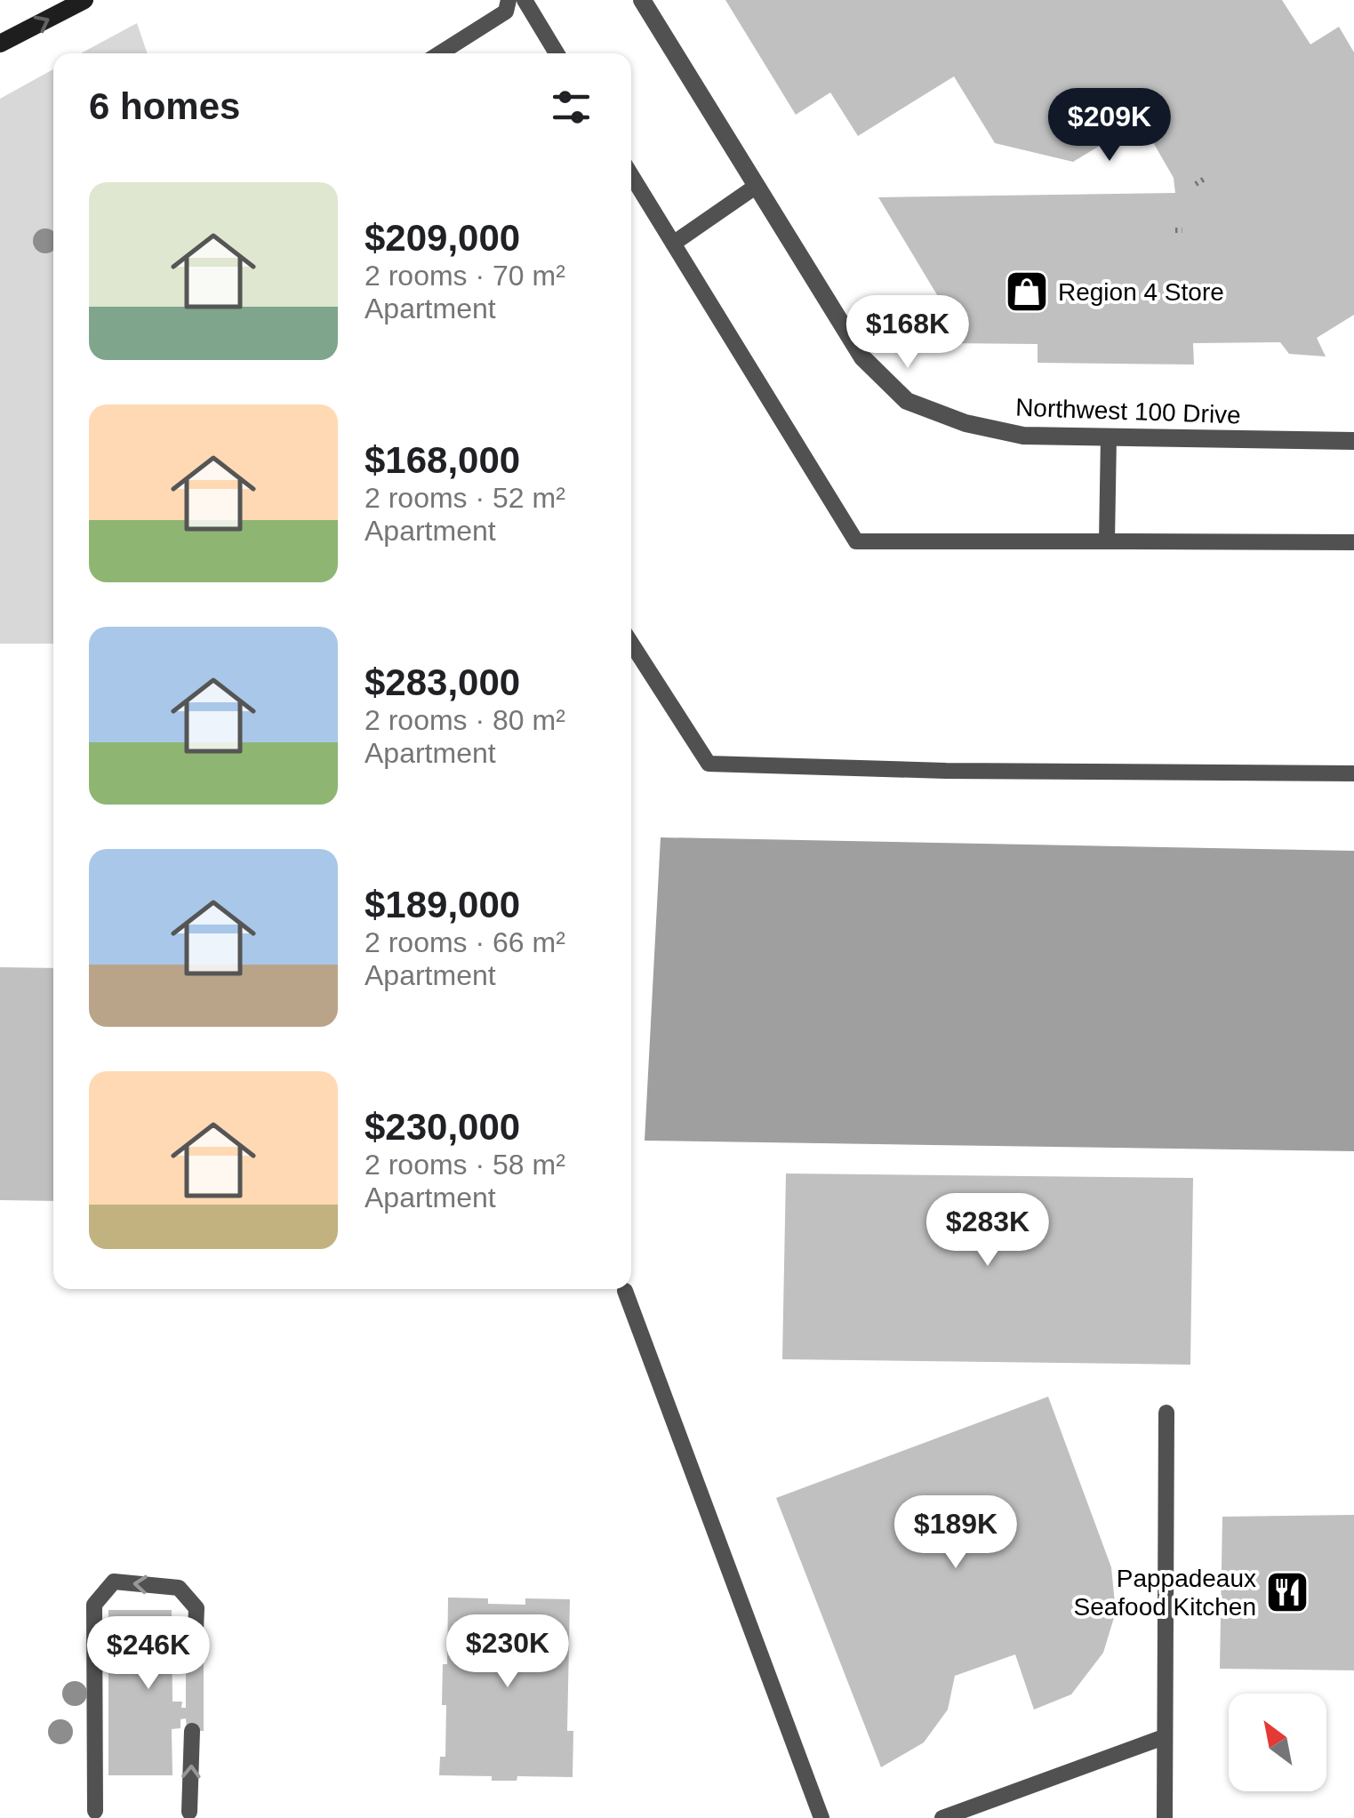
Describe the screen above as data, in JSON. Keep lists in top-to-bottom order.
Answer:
{
  "streets": {
    "street": ["Northwest 100 Drive"]
  },
  "places": {
    "shop": ["Region 4 Store"],
    "restaurant": ["Pappadeaux Seafood Kitchen"]
  },
  "north": "top left",
  "page": {
    "heading": "6 homes",
    "price": [
      "$209K",
      "$168K",
      "$283K",
      "$189K",
      "$230K",
      "$246K"
    ],
    "list": [
      {
        "name": "$209,000",
        "note": "2 rooms · 70 m² · Apartment"
      },
      {
        "name": "$168,000",
        "note": "2 rooms · 52 m² · Apartment"
      },
      {
        "name": "$283,000",
        "note": "2 rooms · 80 m² · Apartment"
      },
      {
        "name": "$189,000",
        "note": "2 rooms · 66 m² · Apartment"
      },
      {
        "name": "$230,000",
        "note": "2 rooms · 58 m² · Apartment"
      }
    ]
  }
}
